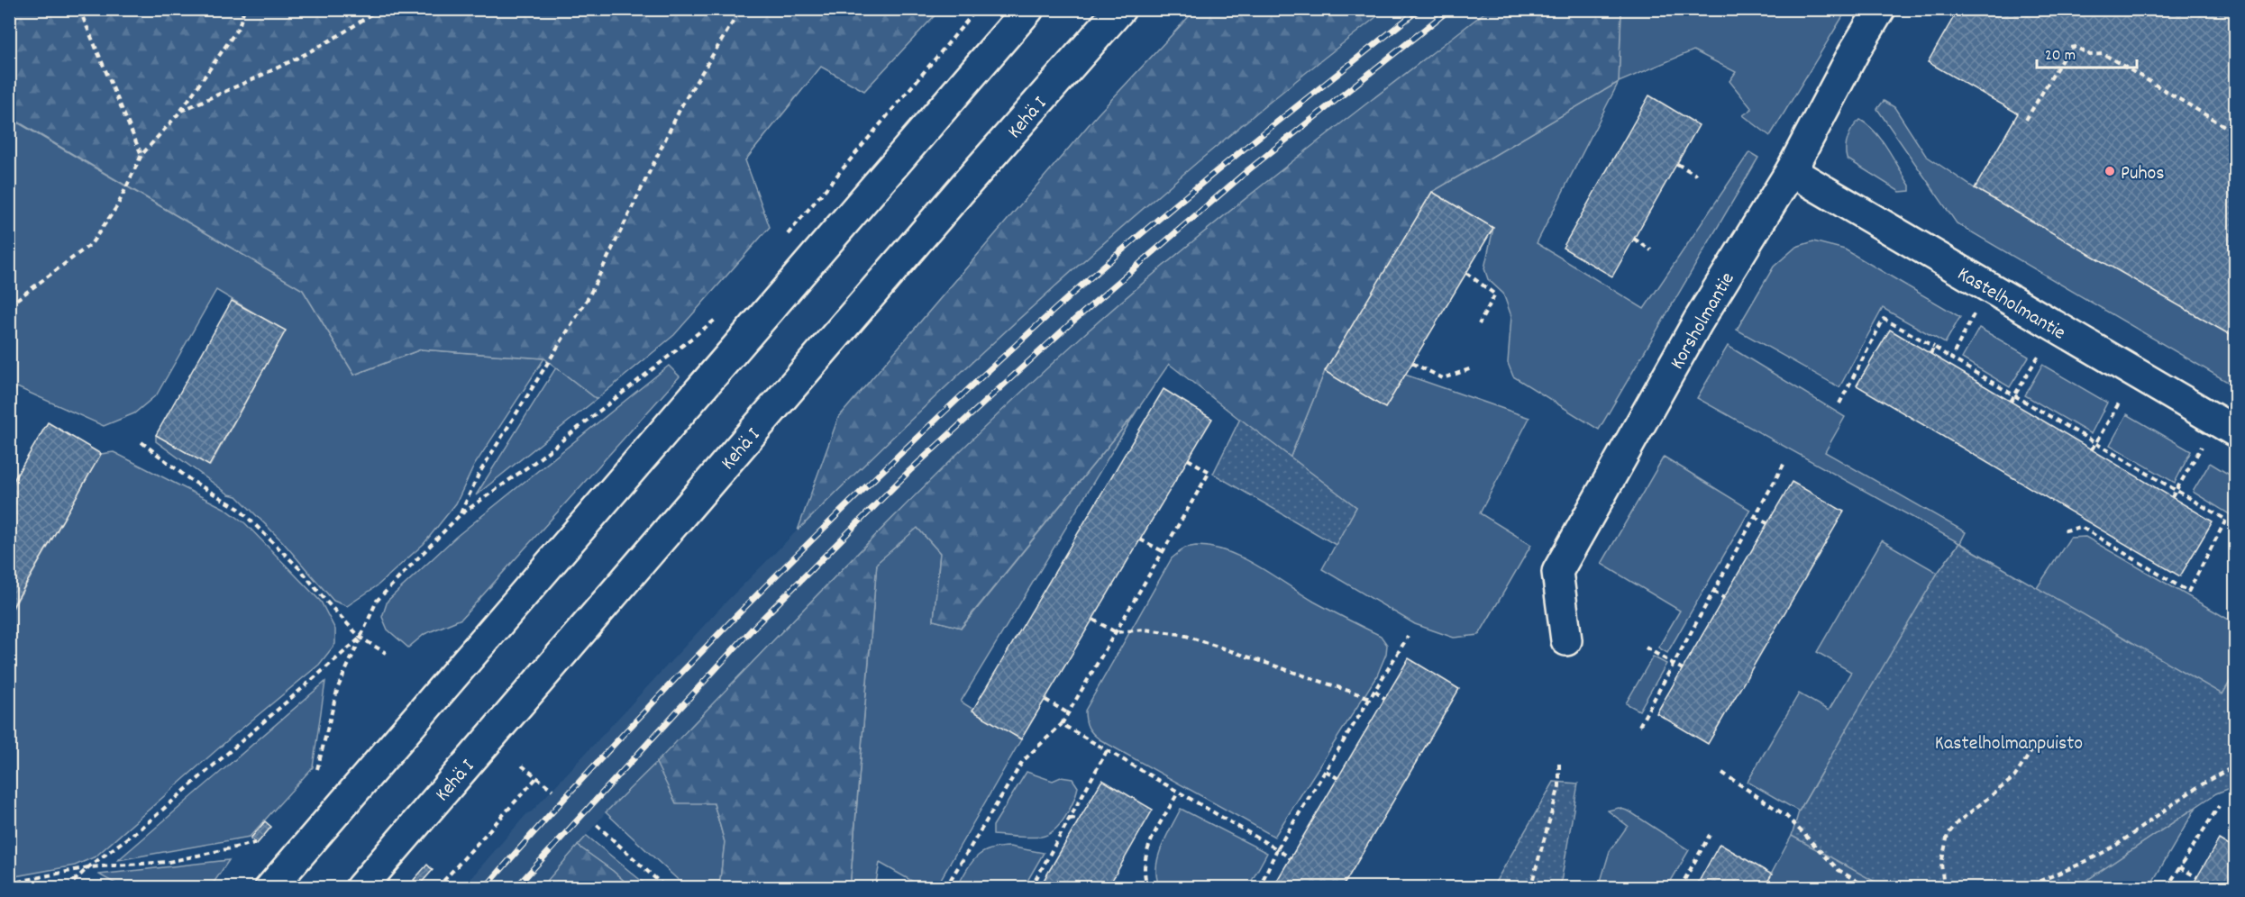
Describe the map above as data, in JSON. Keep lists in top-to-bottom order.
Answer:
{
  "streets": {
    "main road": ["Kehä I", "Kastelholmantie", "Korsholmantie"]
  },
  "crossings": [
    ["Kastelholmantie", "Korsholmantie"]
  ],
  "parks": ["Kastelholmanpuisto"],
  "places": ["Puhos"],
  "scale_bar": "20 m"
}
